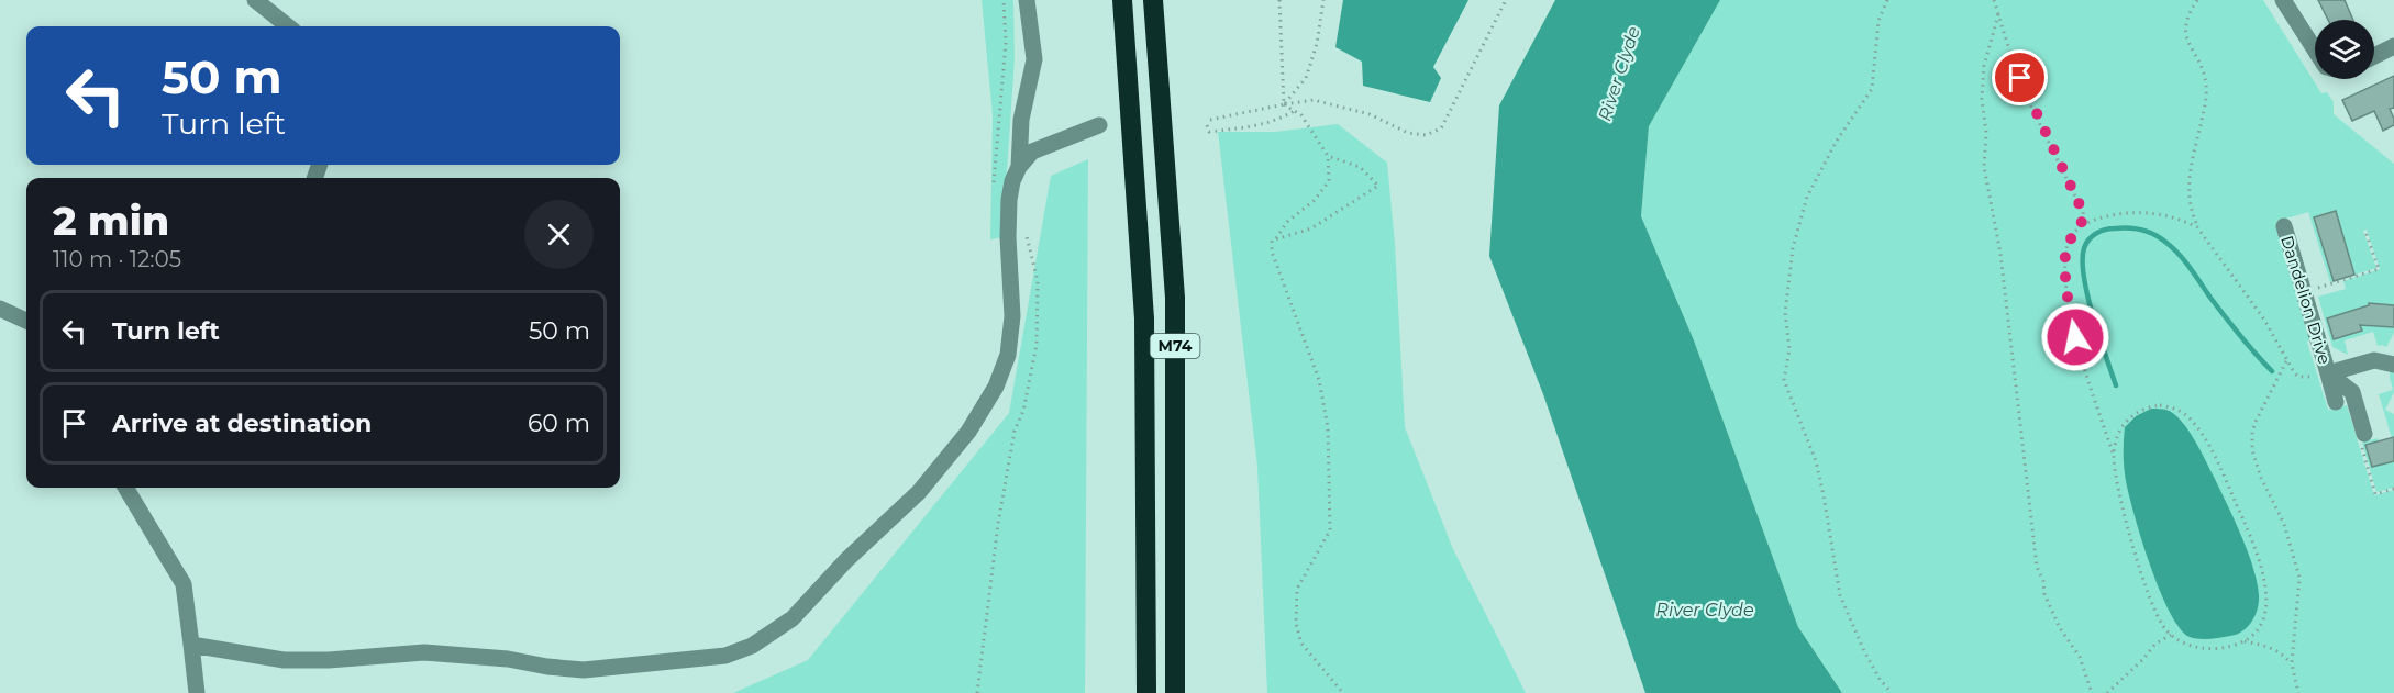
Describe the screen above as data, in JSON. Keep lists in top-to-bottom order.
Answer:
{
  "streets": {
    "highway": ["M74"],
    "street": ["Dandelion Drive"]
  },
  "water": ["River Clyde"],
  "page": {
    "turn": ["50 m", "Turn left"],
    "heading": ["2 min", "110 m · 12:05"],
    "list": [
      {
        "name": "Turn left",
        "value": "50 m"
      },
      {
        "name": "Arrive at destination",
        "value": "60 m"
      }
    ]
  }
}
